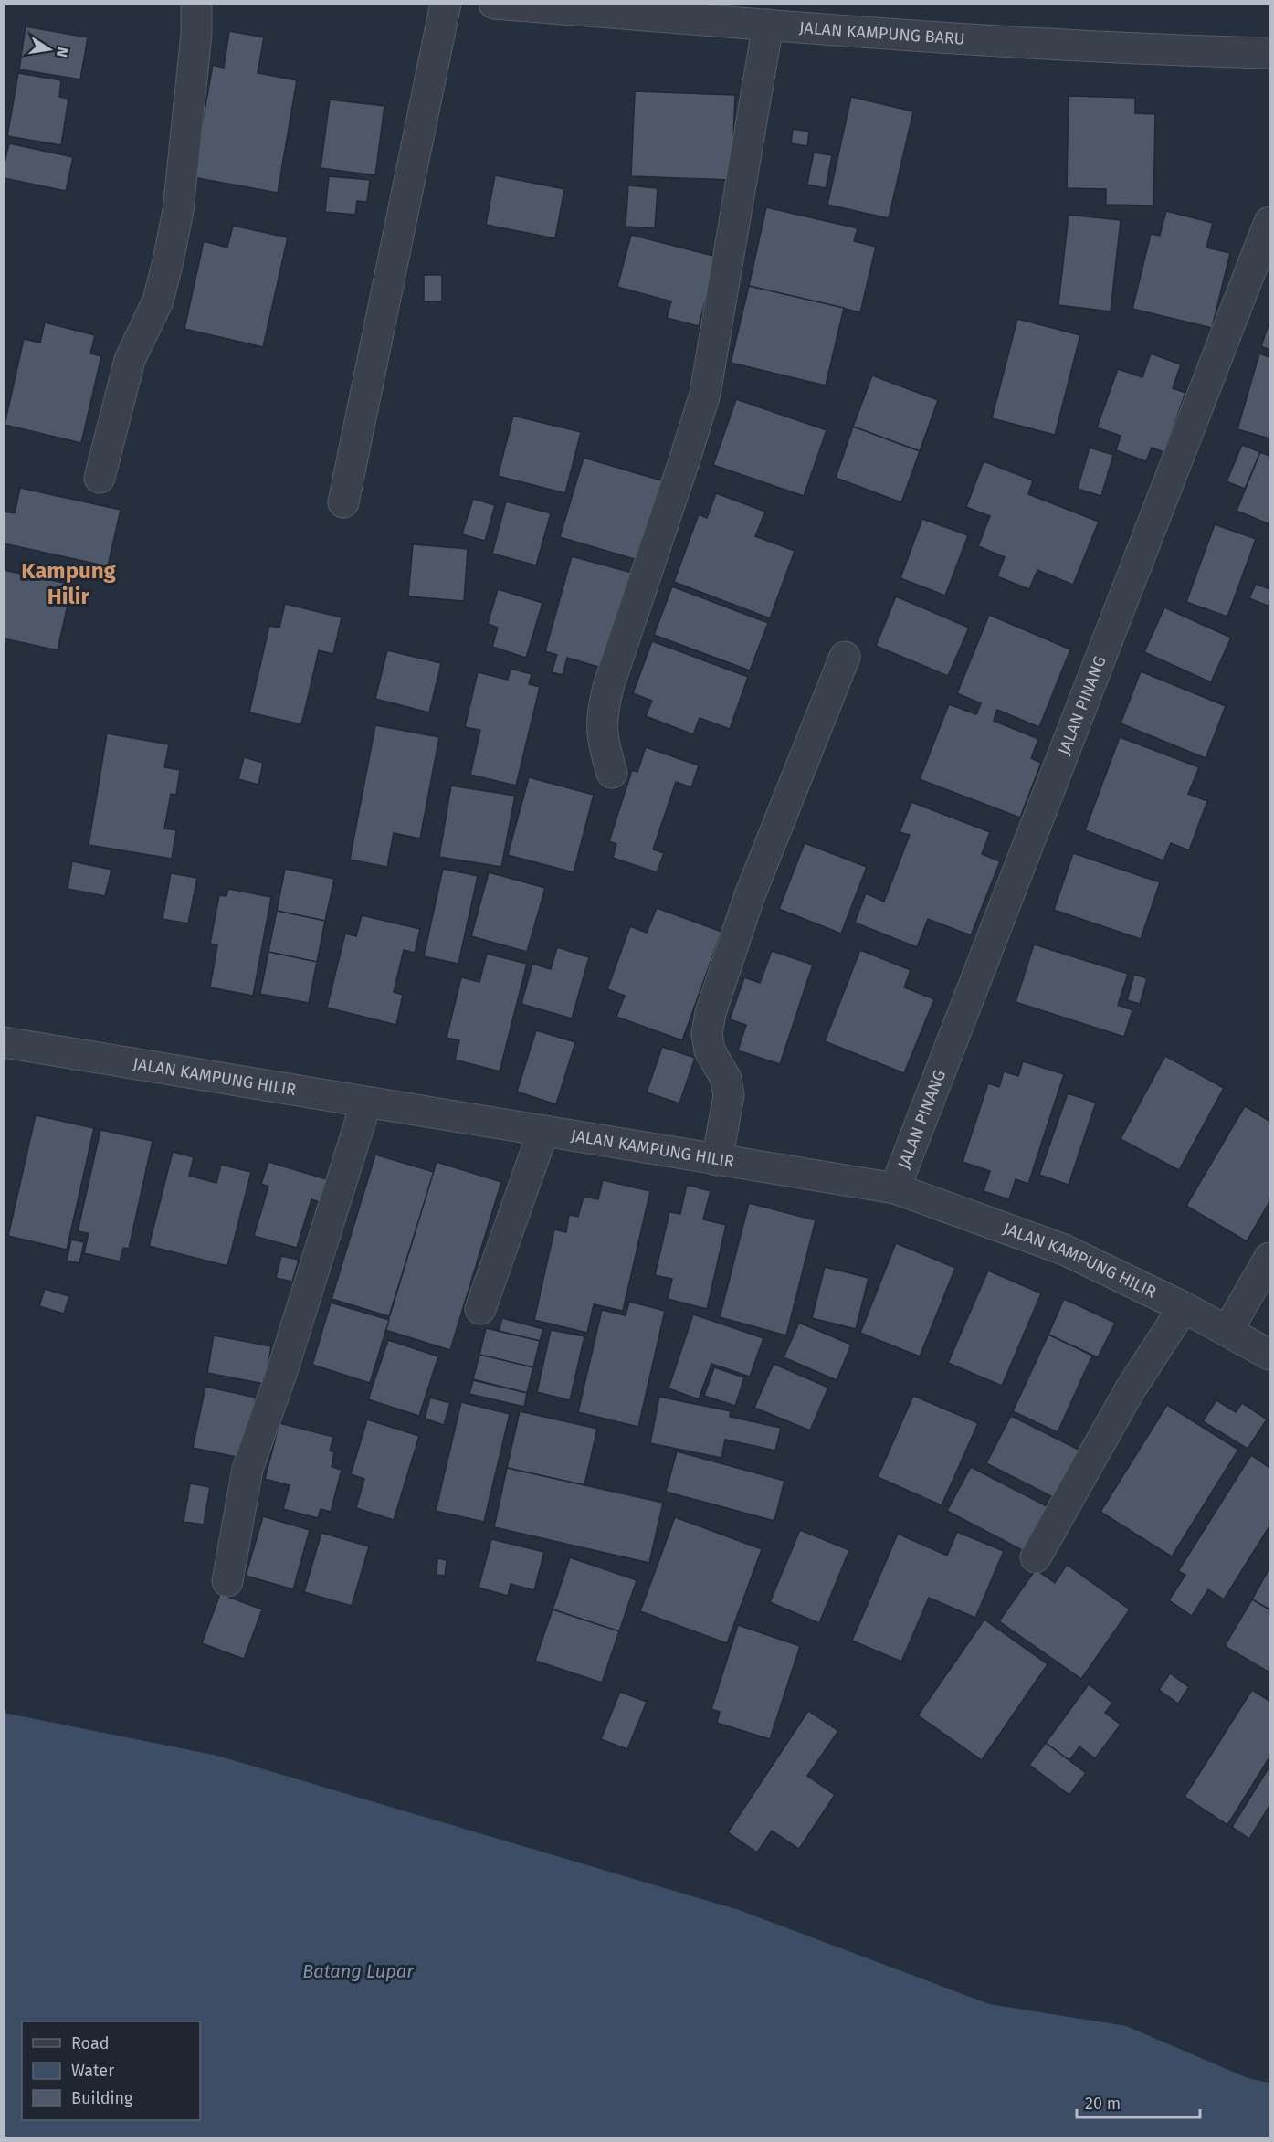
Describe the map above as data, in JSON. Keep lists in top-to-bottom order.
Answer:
{
  "streets": {
    "street": ["JALAN KAMPUNG BARU", "JALAN PINANG", "JALAN KAMPUNG HILIR"]
  },
  "crossings": [
    ["JALAN PINANG", "JALAN KAMPUNG HILIR"]
  ],
  "districts": ["Kampung Hilir"],
  "water": ["Batang Lupar"],
  "legend": ["Road", "Water", "Building"],
  "scale_bar": "20 m",
  "north": "right"
}
